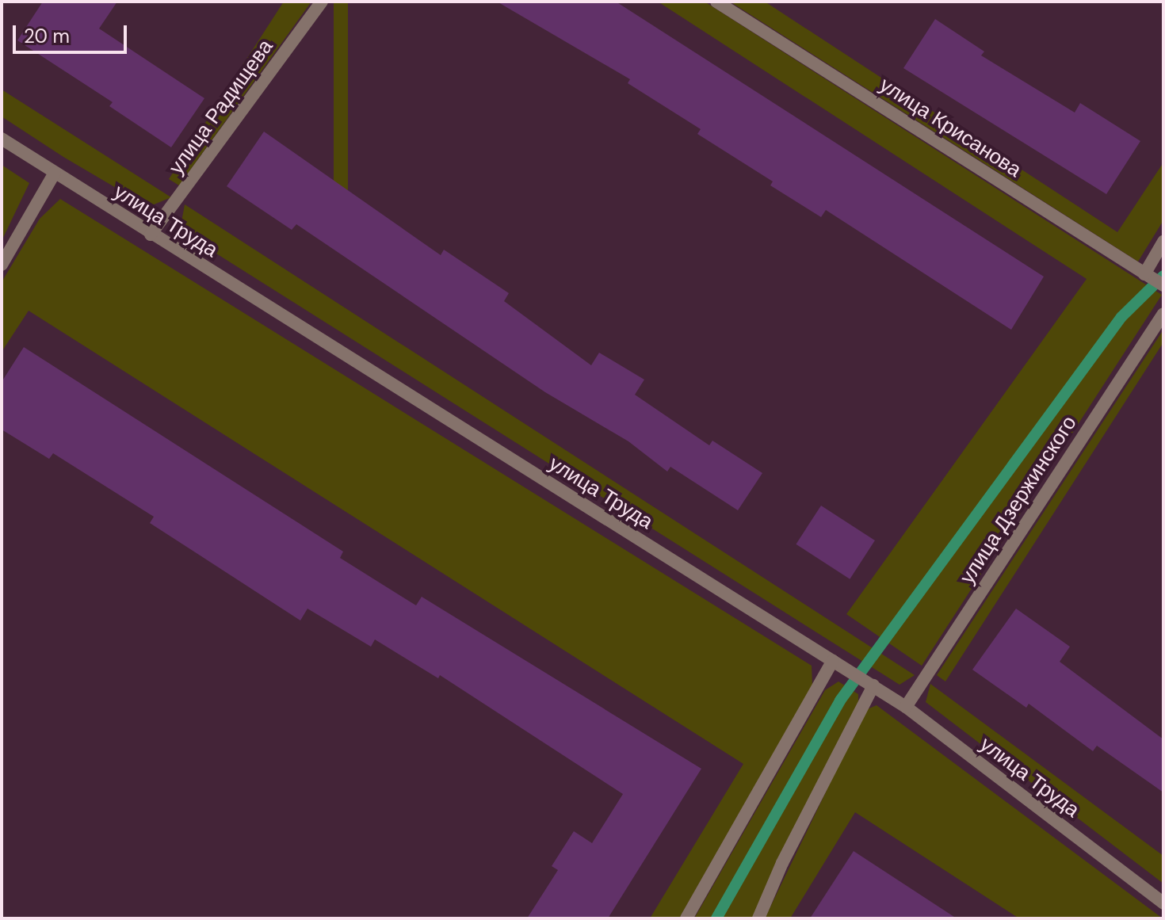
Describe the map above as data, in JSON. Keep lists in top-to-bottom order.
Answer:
{
  "streets": {
    "street": [
      "улица Радищева",
      "улица Крисанова",
      "улица Труда",
      "улица Дзержинского"
    ]
  },
  "crossings": [
    ["улица Радищева", "улица Труда"],
    ["улица Труда", "улица Дзержинского"]
  ],
  "scale_bar": "20 m"
}
